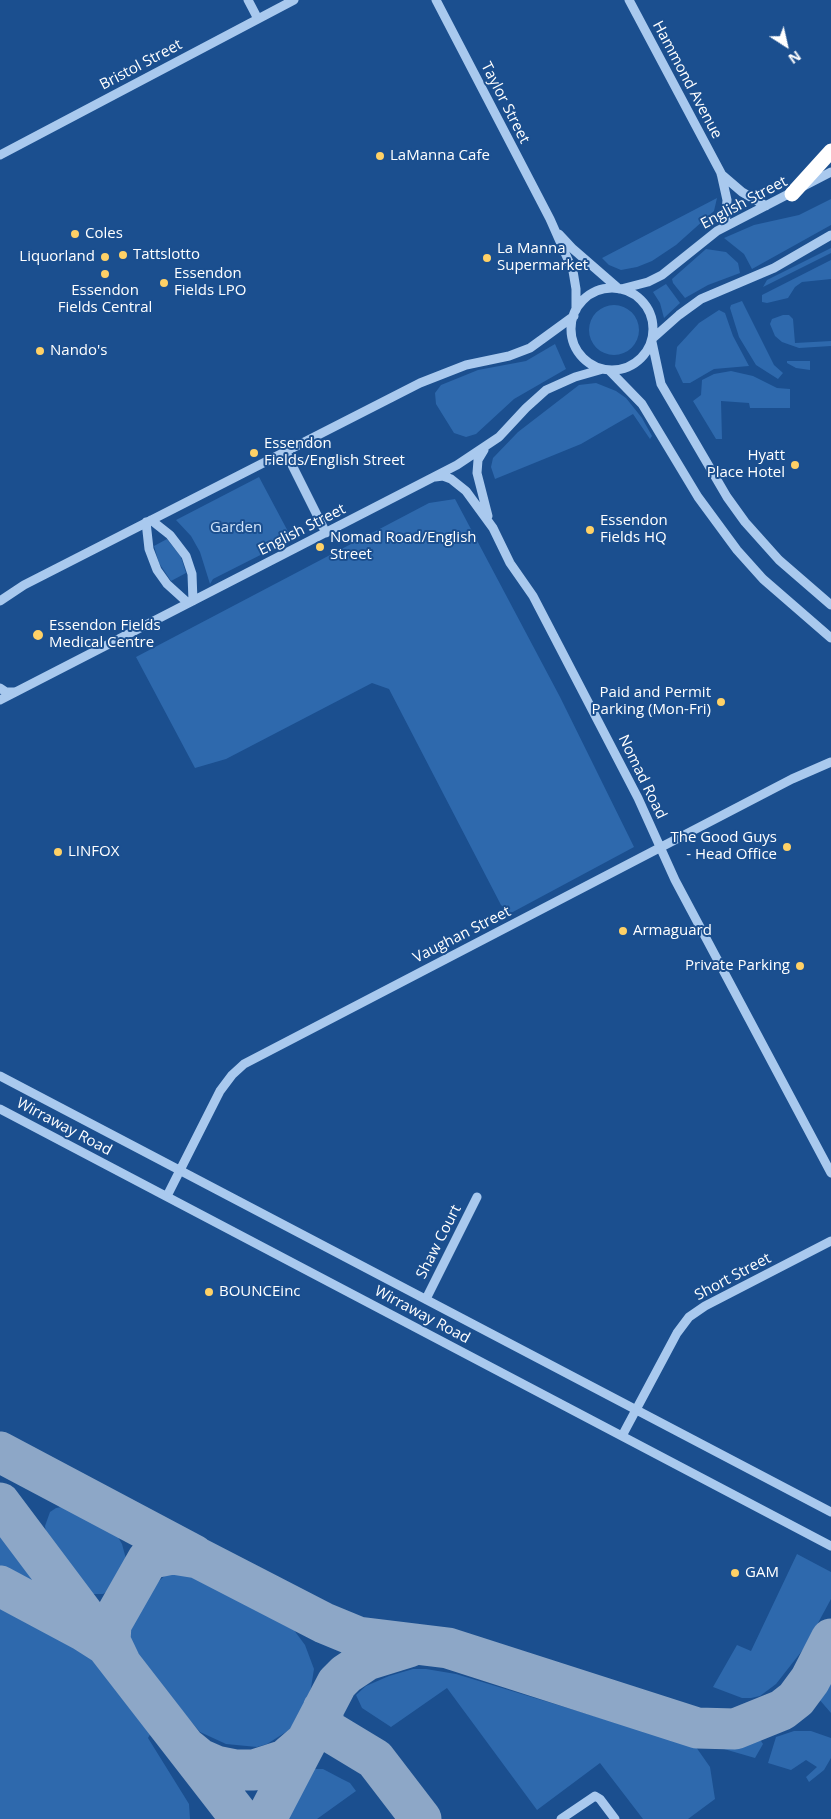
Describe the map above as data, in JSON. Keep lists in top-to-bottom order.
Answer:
{
  "streets": {
    "street": [
      "Bristol Street",
      "Hammond Avenue",
      "Taylor Street",
      "English Street",
      "Nomad Road",
      "Vaughan Street",
      "Wirraway Road",
      "Shaw Court",
      "Short Street"
    ]
  },
  "crossings": [
    ["Hammond Avenue", "English Street"],
    ["Taylor Street", "English Street"],
    ["English Street", "Nomad Road"],
    ["Nomad Road", "Vaughan Street"],
    ["Vaughan Street", "Wirraway Road"],
    ["Wirraway Road", "Shaw Court"],
    ["Wirraway Road", "Short Street"]
  ],
  "parks": ["Garden"],
  "places": [
    "LaManna Cafe",
    "Coles",
    "Tattslotto",
    "Liquorland",
    "La Manna Supermarket",
    "Essendon Fields Central",
    "Essendon Fields LPO",
    "Nando's",
    "Essendon Fields/English Street",
    "Hyatt Place Hotel",
    "Essendon Fields HQ",
    "Nomad Road/English Street",
    "Essendon Fields Medical Centre",
    "Paid and Permit Parking (Mon-Fri)",
    "The Good Guys - Head Office",
    "LINFOX",
    "Armaguard",
    "Private Parking",
    "BOUNCEinc",
    "GAM"
  ],
  "north": "bottom right"
}
